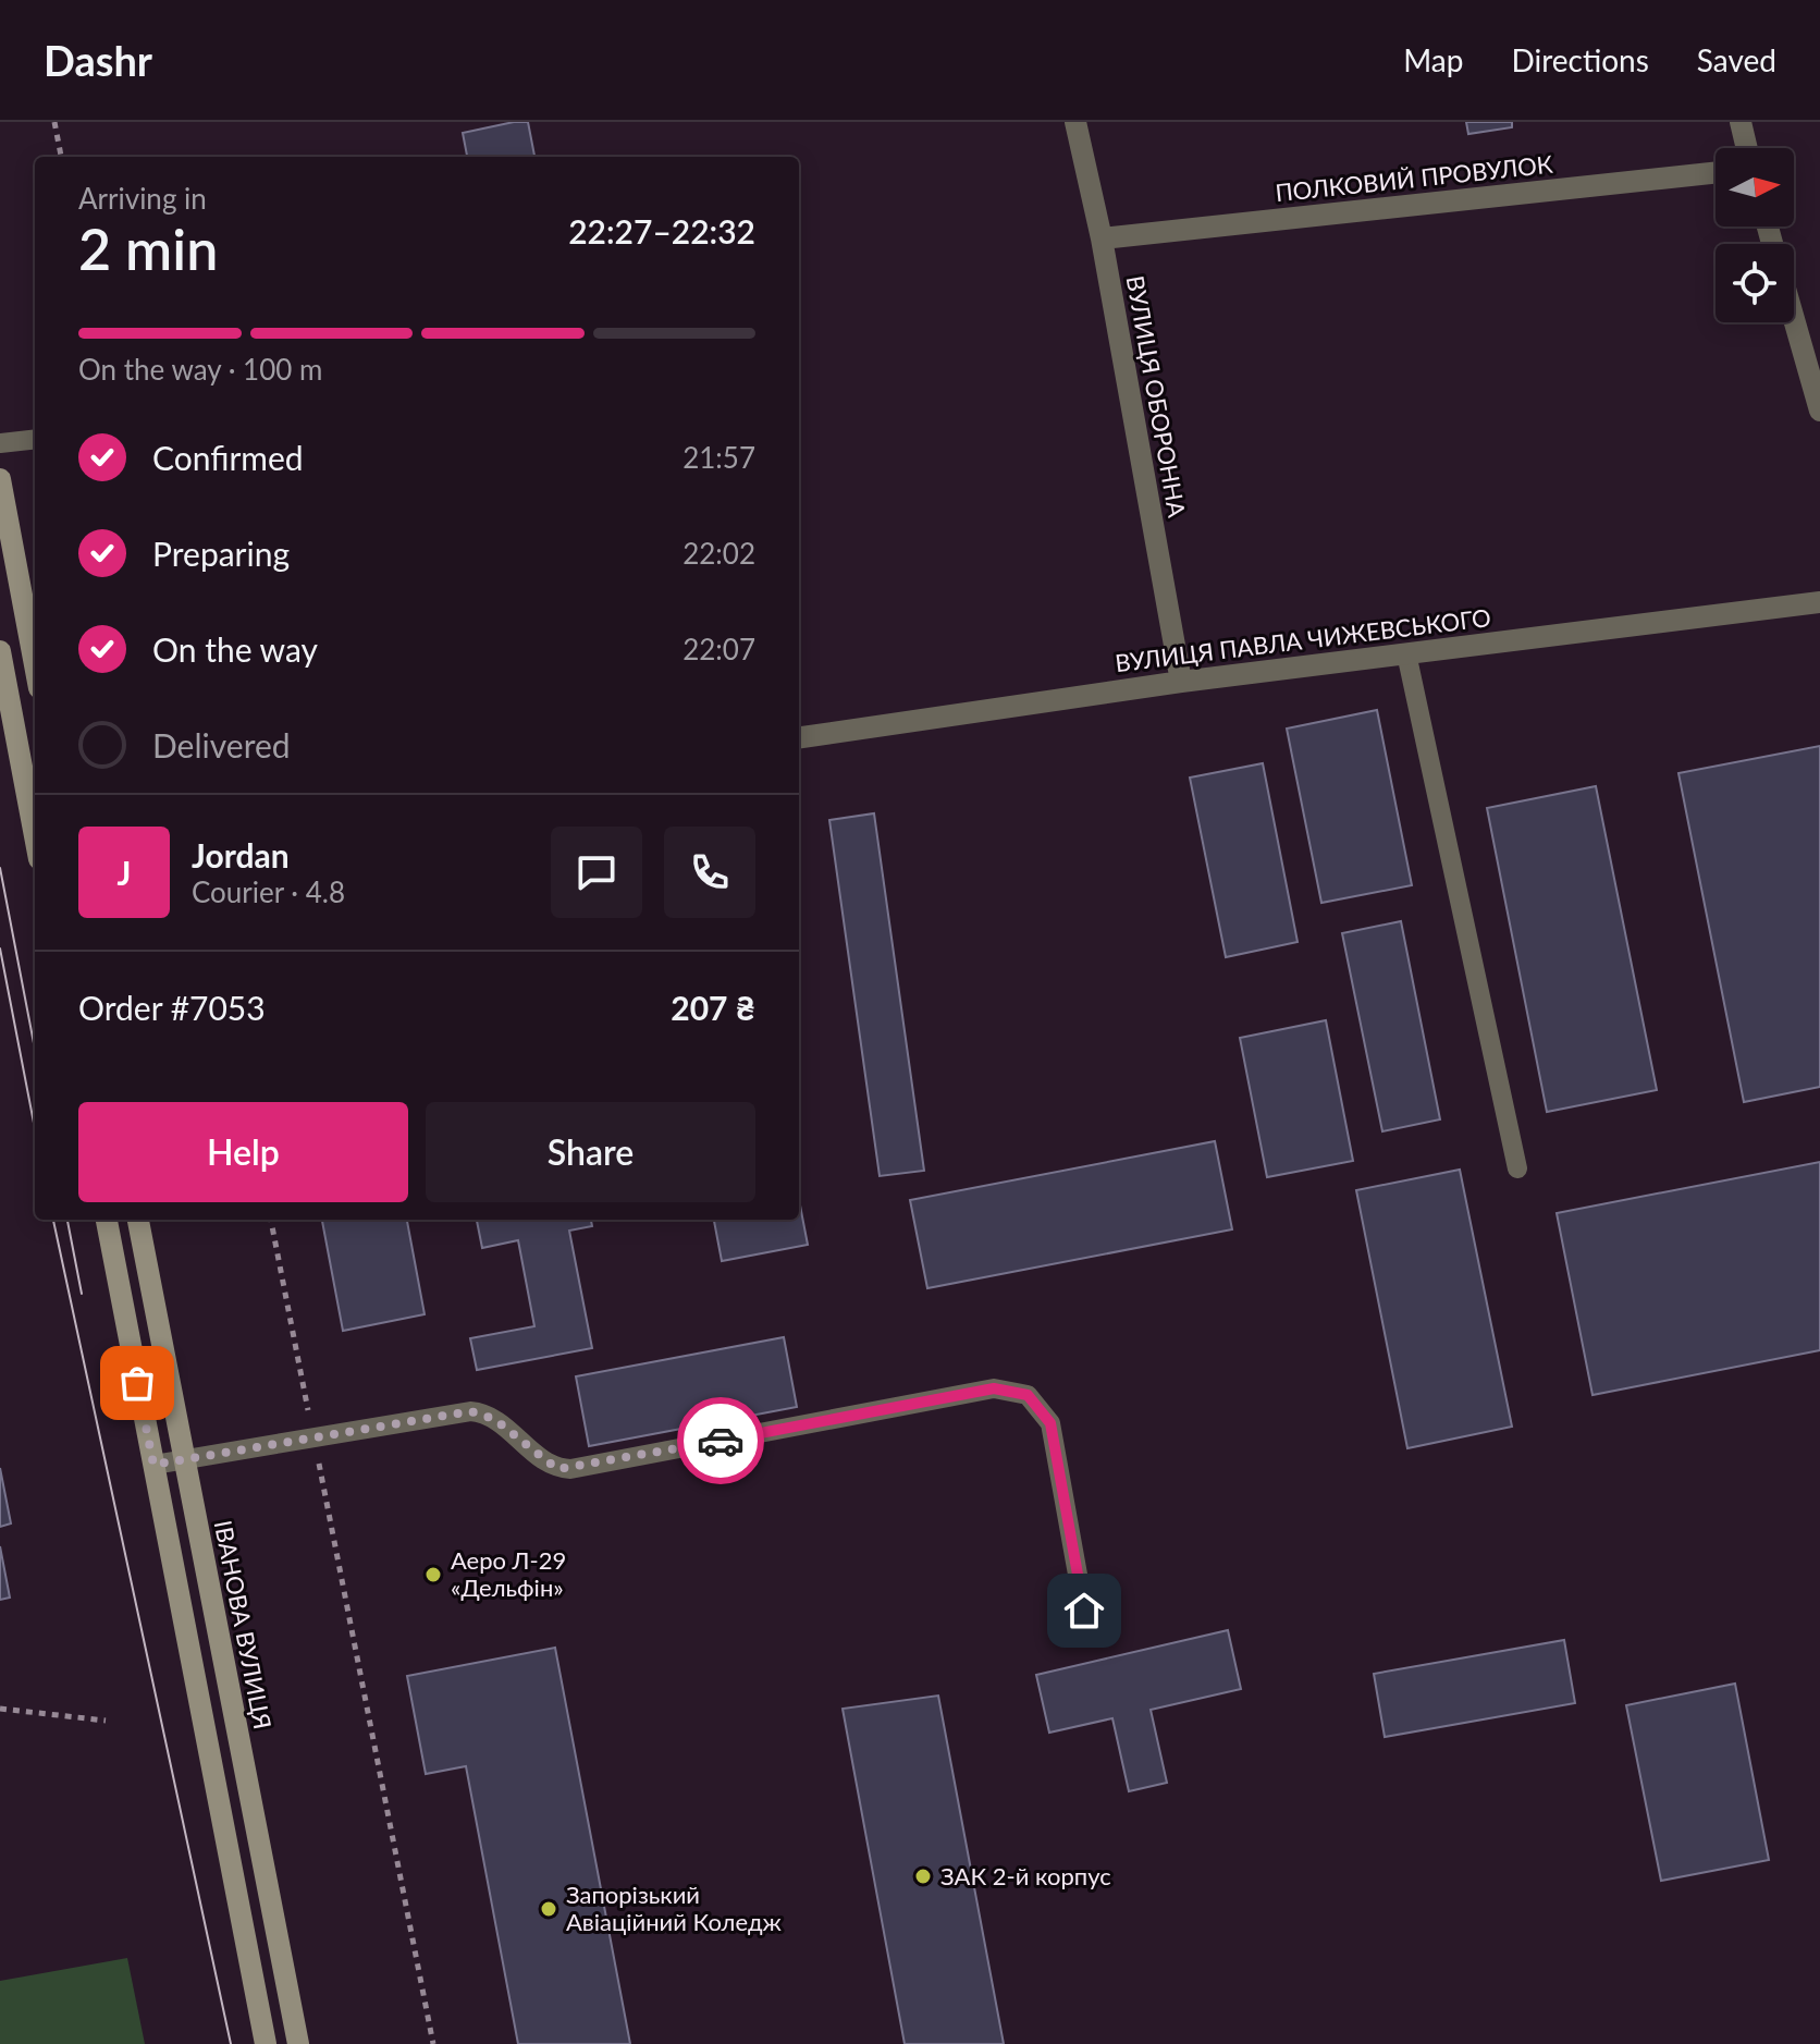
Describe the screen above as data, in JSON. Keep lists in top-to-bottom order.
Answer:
{
  "streets": {
    "main road": ["ІВАНОВА ВУЛИЦЯ"],
    "street": ["ПОЛКОВИЙ ПРОВУЛОК", "ВУЛИЦЯ ОБОРОННА", "ВУЛИЦЯ ПАВЛА ЧИЖЕВСЬКОГО"]
  },
  "crossings": [
    ["ПОЛКОВИЙ ПРОВУЛОК", "ВУЛИЦЯ ОБОРОННА"],
    ["ВУЛИЦЯ ОБОРОННА", "ВУЛИЦЯ ПАВЛА ЧИЖЕВСЬКОГО"]
  ],
  "places": ["Аеро Л-29 «Дельфін»", "ЗАК 2-й корпус", "Запорізький Авіаційний Коледж"],
  "north": "right",
  "page": {
    "header": "Dashr",
    "nav": ["Map", "Directions", "Saved"],
    "heading": ["2 min", "Arriving in", "22:27–22:32"],
    "panel": [
      "Jordan",
      "Courier · 4.8",
      "Order #7053",
      "207 ₴"
    ],
    "bar": "On the way · 100 m",
    "list": [
      ["Confirmed", "21:57"],
      ["Preparing", "22:02"],
      ["On the way", "22:07"],
      "Delivered"
    ],
    "round": "J",
    "buttons": ["Help", "Share"]
  }
}
